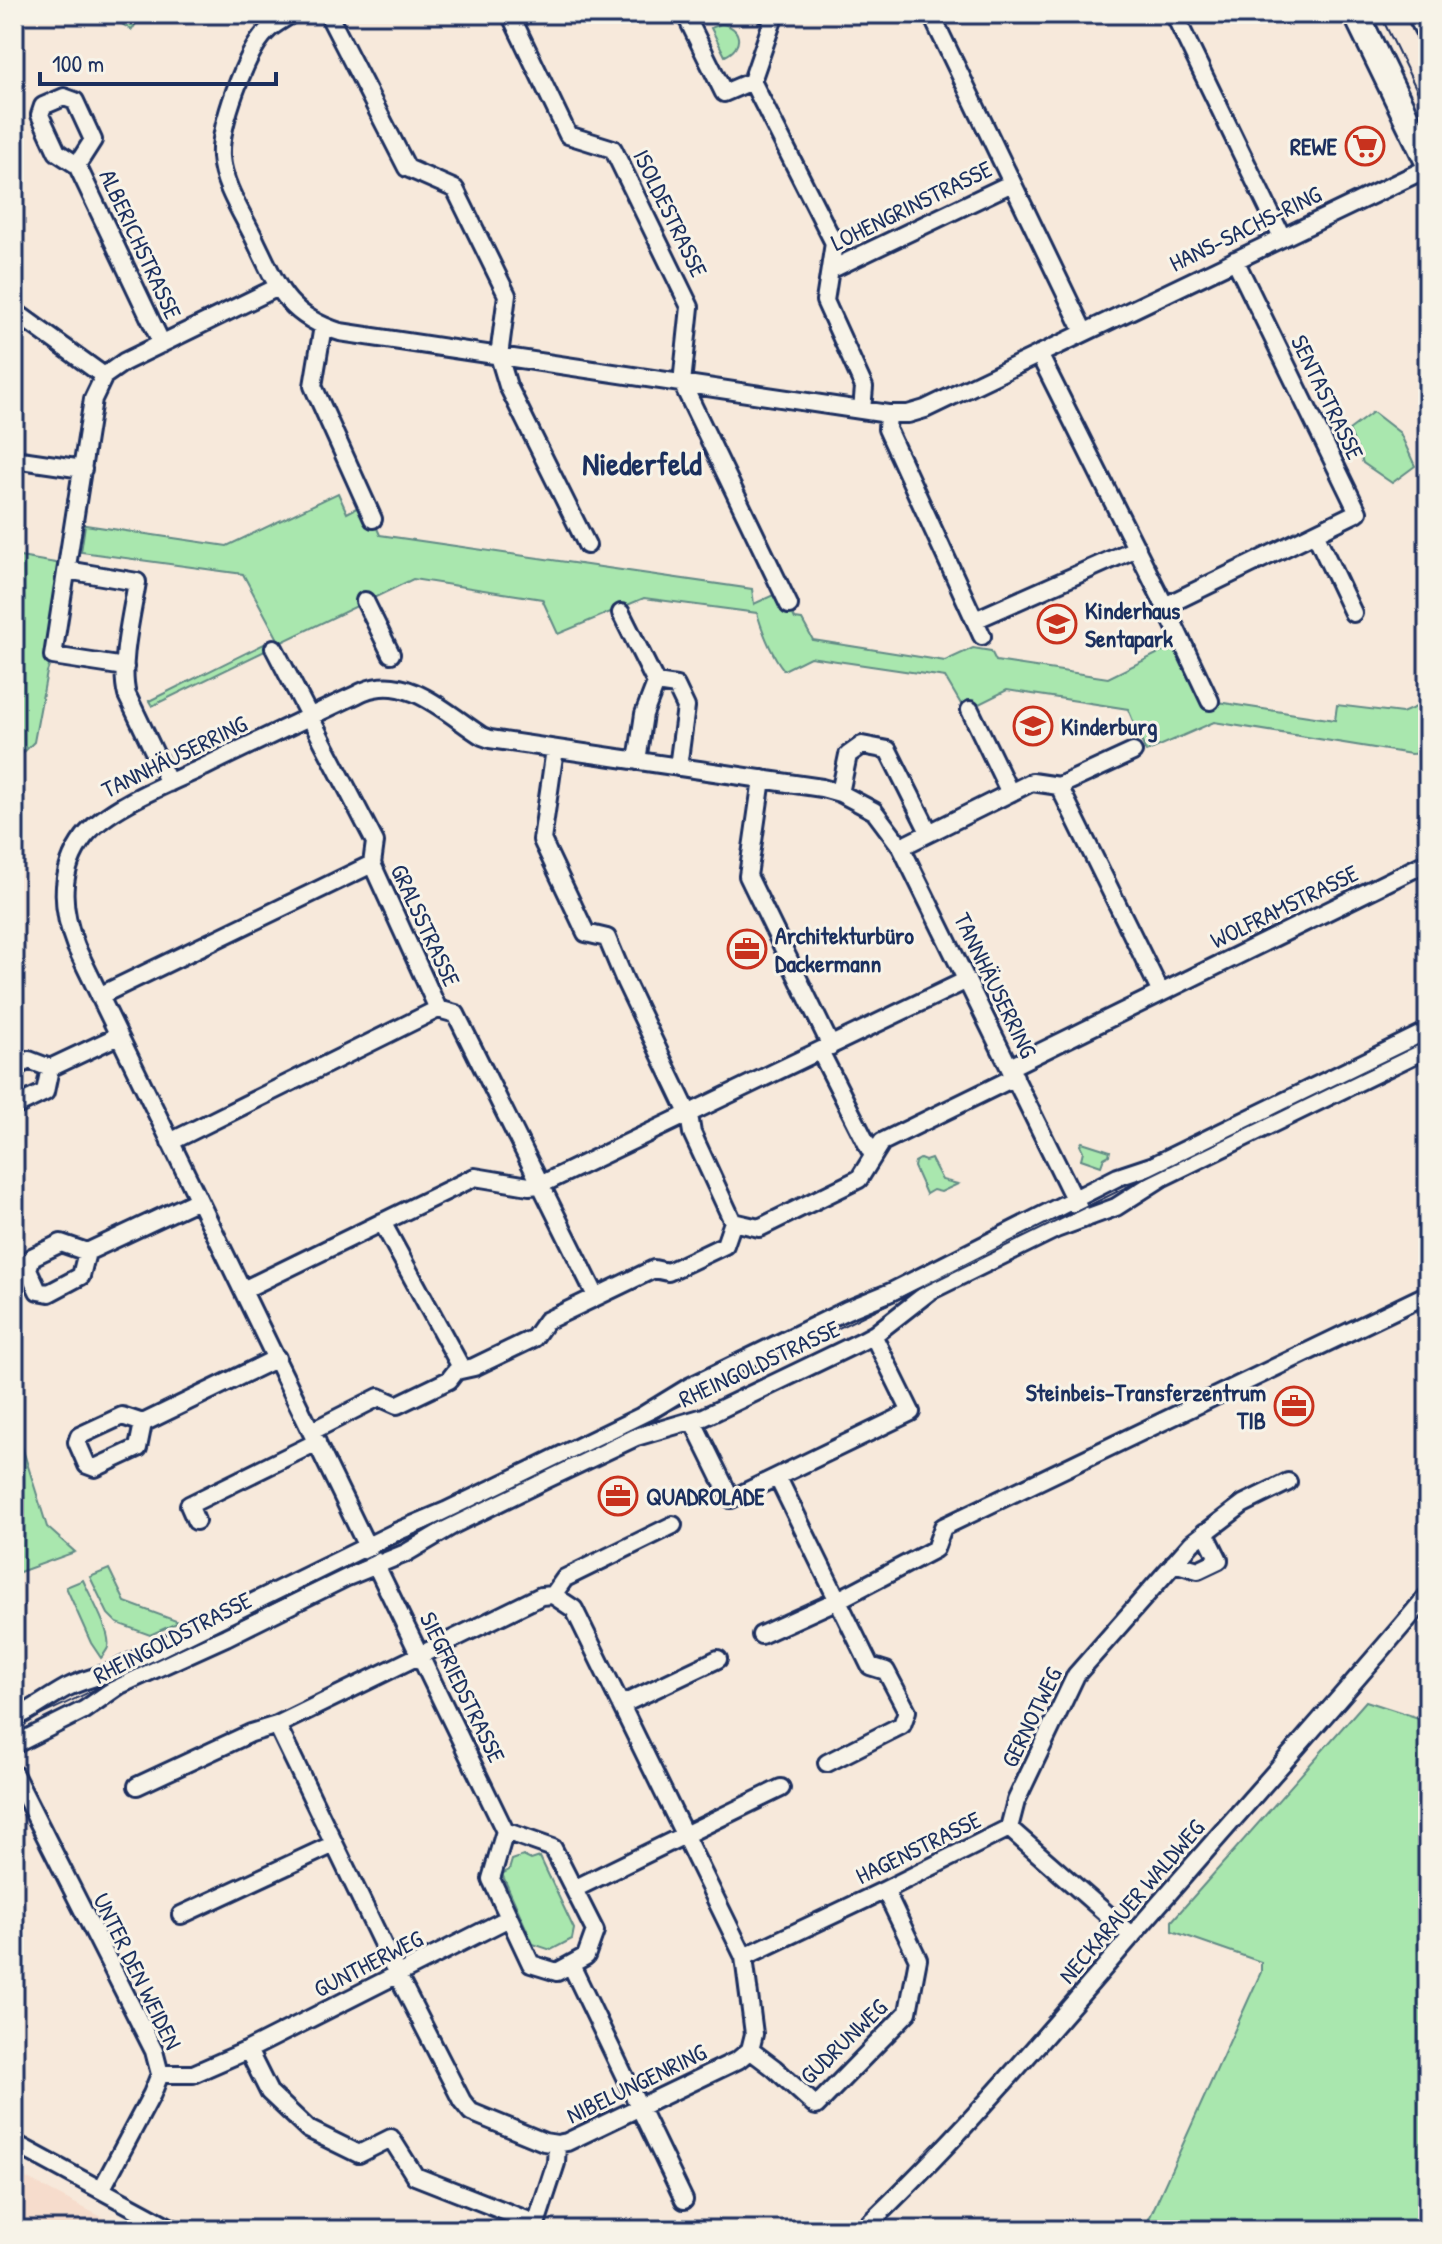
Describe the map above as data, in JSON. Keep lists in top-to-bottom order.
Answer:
{
  "streets": {
    "street": [
      "LOHENGRINSTRASSE",
      "ISOLDESTRASSE",
      "HANS-SACHS-RING",
      "ALBERICHSTRASSE",
      "SENTASTRASSE",
      "TANNHÄUSERRING",
      "WOLFRAMSTRASSE",
      "GRALSSTRASSE",
      "RHEINGOLDSTRASSE",
      "SIEGFRIEDSTRASSE",
      "GERNOTWEG",
      "HAGENSTRASSE",
      "NECKARAUER WALDWEG",
      "GUNTHERWEG",
      "UNTER DEN WEIDEN",
      "GUDRUNWEG",
      "NIBELUNGENRING"
    ]
  },
  "crossings": [
    ["LOHENGRINSTRASSE", "HANS-SACHS-RING"],
    ["ISOLDESTRASSE", "HANS-SACHS-RING"],
    ["HANS-SACHS-RING", "ALBERICHSTRASSE"],
    ["HANS-SACHS-RING", "SENTASTRASSE"],
    ["TANNHÄUSERRING", "WOLFRAMSTRASSE"],
    ["TANNHÄUSERRING", "GRALSSTRASSE"],
    ["TANNHÄUSERRING", "RHEINGOLDSTRASSE"],
    ["TANNHÄUSERRING", "SIEGFRIEDSTRASSE"],
    ["RHEINGOLDSTRASSE", "SIEGFRIEDSTRASSE"],
    ["GERNOTWEG", "HAGENSTRASSE"],
    ["HAGENSTRASSE", "NECKARAUER WALDWEG"],
    ["HAGENSTRASSE", "GUDRUNWEG"],
    ["GUNTHERWEG", "UNTER DEN WEIDEN"],
    ["GUNTHERWEG", "NIBELUNGENRING"],
    ["GUDRUNWEG", "NIBELUNGENRING"]
  ],
  "districts": ["Niederfeld"],
  "places": {
    "supermarket": ["REWE"],
    "school or university": ["Kinderhaus Sentapark", "Kinderburg"],
    "office": ["Architekturbüro Dackermann", "Steinbeis-Transferzentrum TIB", "QUADROLADE"]
  },
  "scale_bar": "100 m"
}
